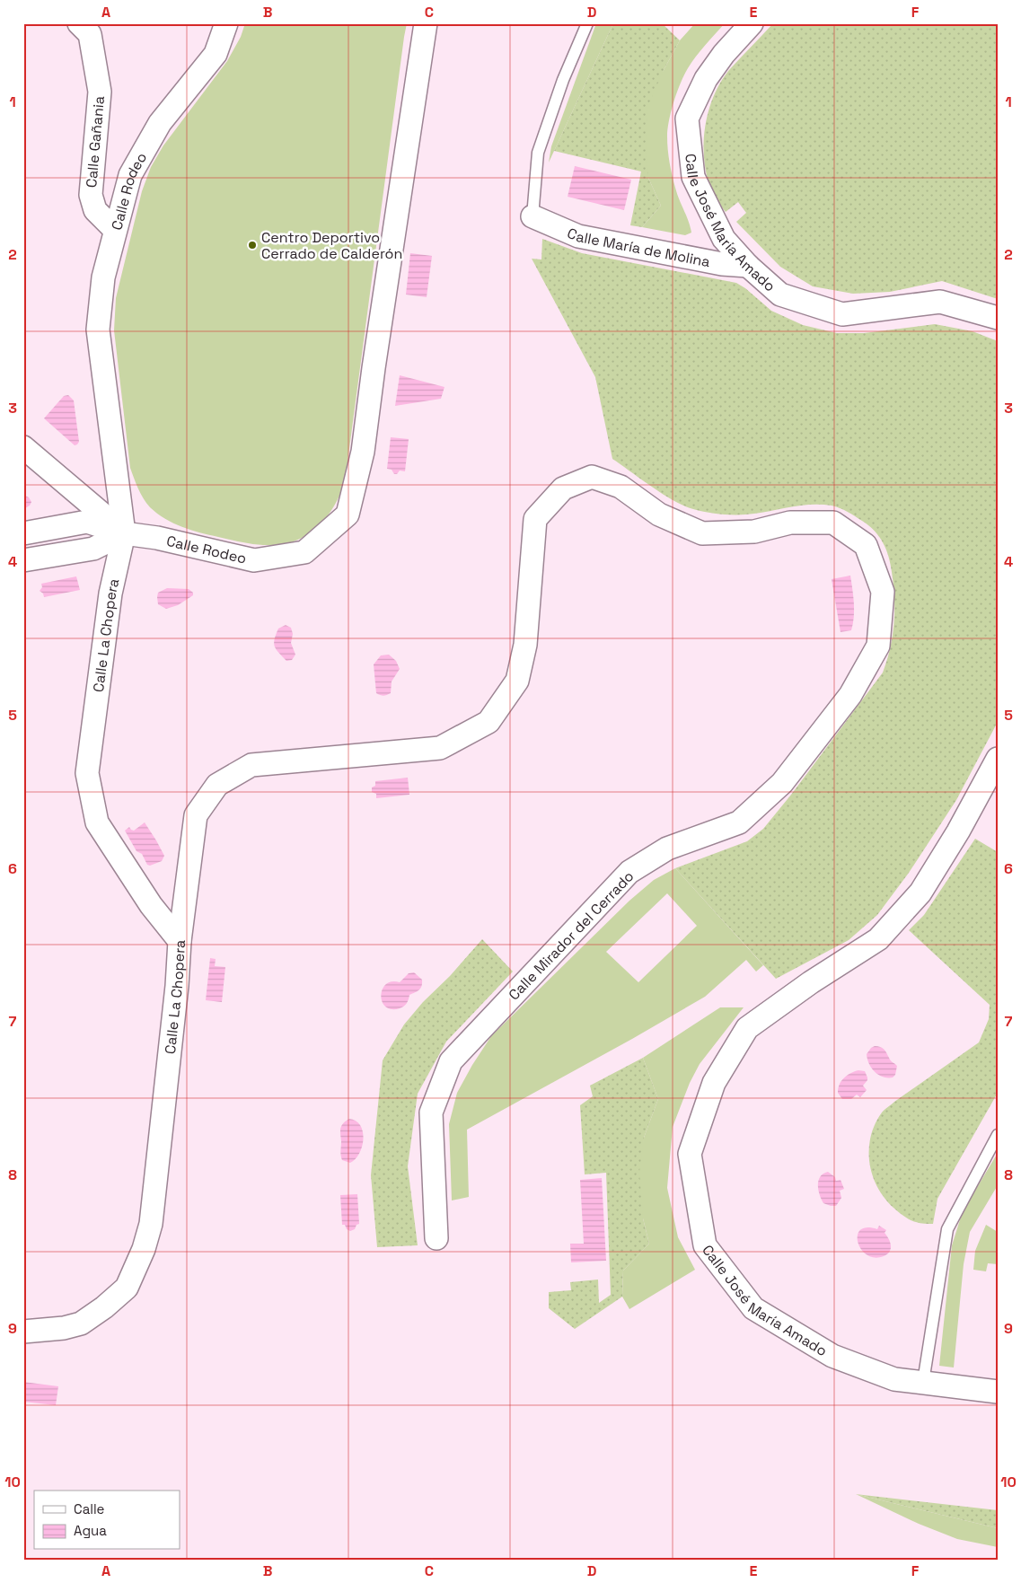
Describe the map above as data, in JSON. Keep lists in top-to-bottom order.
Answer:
{
  "streets": {
    "street": [
      "Calle Gañania",
      "Calle Rodeo",
      "Calle José María Amado",
      "Calle María de Molina",
      "Calle La Chopera",
      "Calle Mirador del Cerrado"
    ]
  },
  "crossings": [
    ["Calle Gañania", "Calle Rodeo"],
    ["Calle Rodeo", "Calle La Chopera"],
    ["Calle José María Amado", "Calle María de Molina"],
    ["Calle La Chopera", "Calle Mirador del Cerrado"]
  ],
  "places": ["Centro Deportivo Cerrado de Calderón"],
  "legend": ["Calle", "Agua"],
  "grid": {
    "columns": [
      "A",
      "B",
      "C",
      "D",
      "E",
      "F"
    ],
    "rows": [
      "1",
      "2",
      "3",
      "4",
      "5",
      "6",
      "7",
      "8",
      "9",
      "10"
    ]
  }
}
